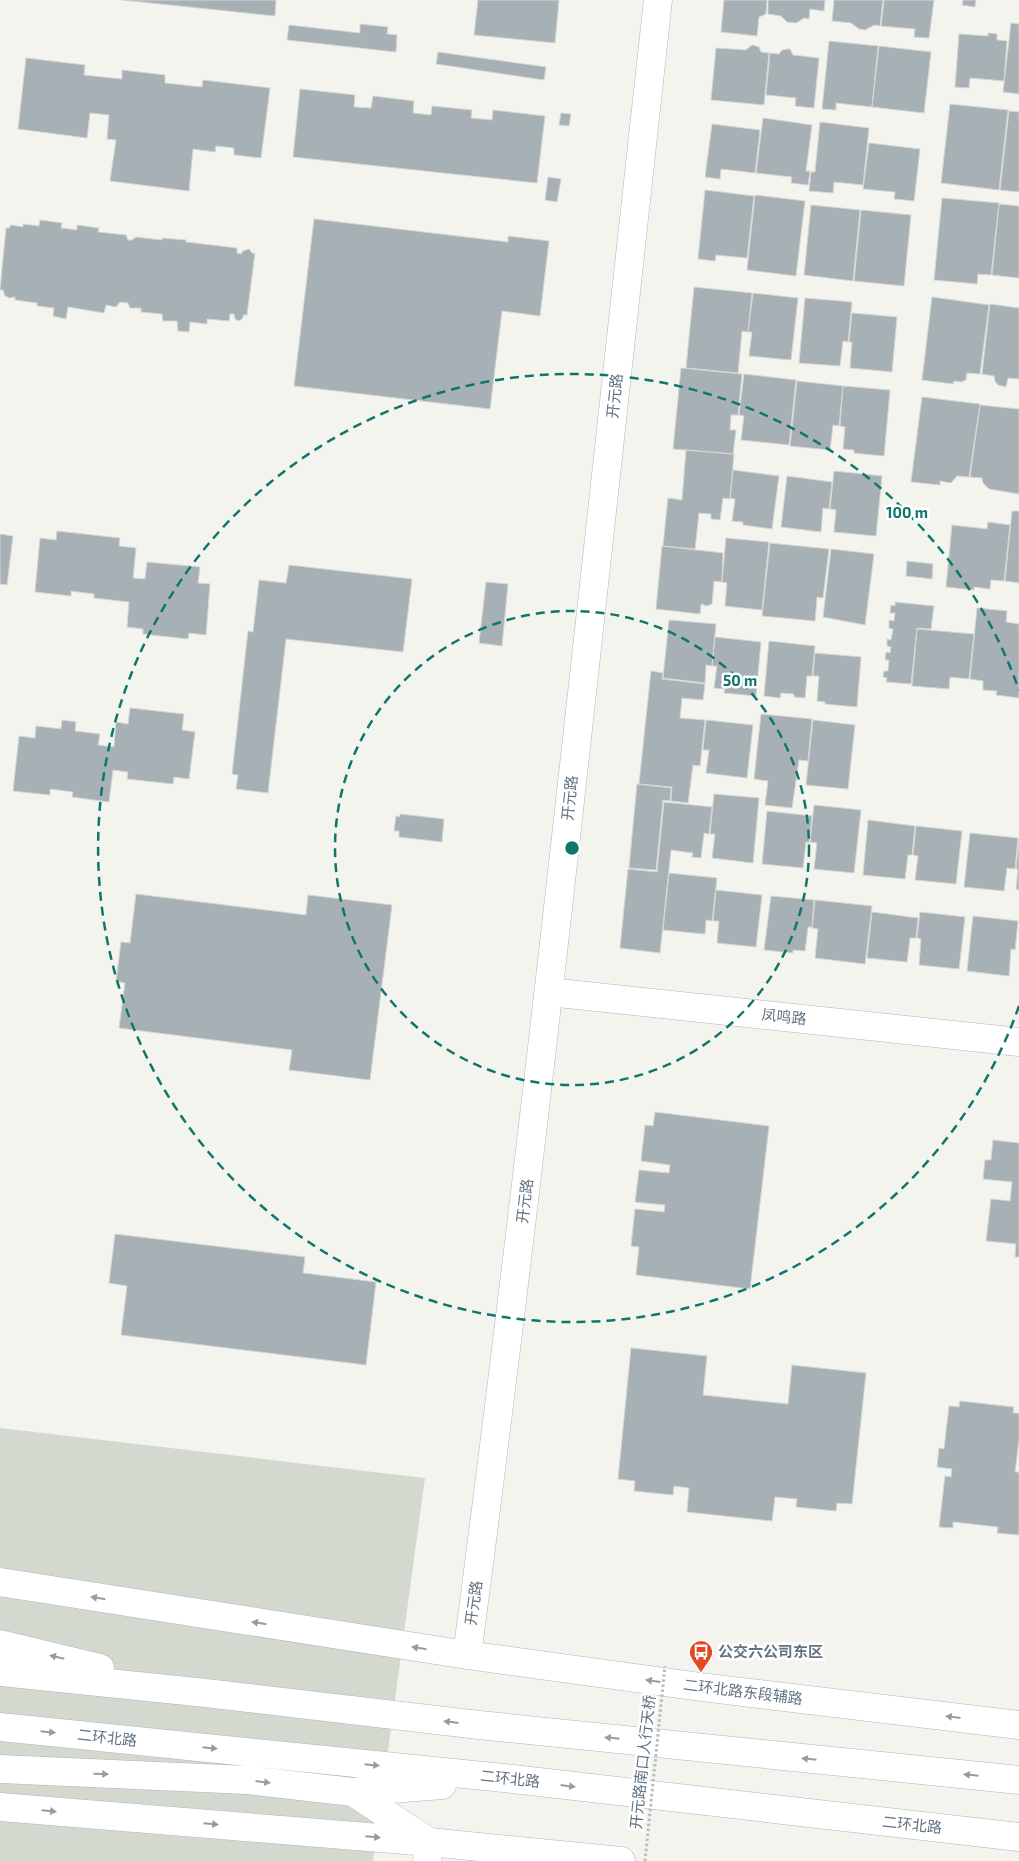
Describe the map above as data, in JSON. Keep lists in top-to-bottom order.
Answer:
{
  "streets": {
    "main road": [
      "开元路",
      "凤鸣路",
      "二环北路东段辅路",
      "二环北路"
    ],
    "path": ["开元路南口人行天桥"]
  },
  "crossings": [
    ["开元路", "凤鸣路"],
    ["开元路", "二环北路东段辅路"]
  ],
  "places": {
    "bus stop": ["公交六公司东区"]
  },
  "rings": ["100 m", "50 m"]
}
